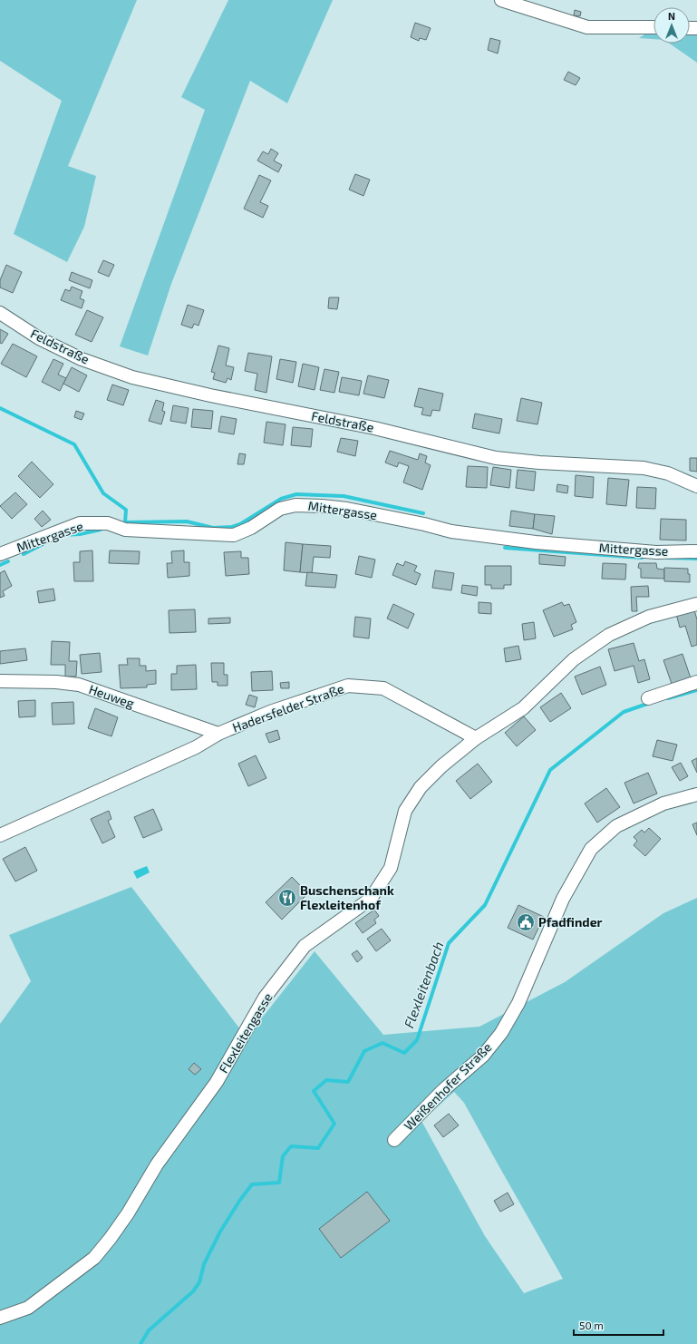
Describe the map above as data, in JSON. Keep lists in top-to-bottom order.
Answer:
{
  "streets": {
    "street": [
      "Feldstraße",
      "Mittergasse",
      "Heuweg",
      "Hadersfelder Straße",
      "Flexleitengasse",
      "Weißenhofer Straße"
    ]
  },
  "crossings": [
    ["Heuweg", "Hadersfelder Straße"],
    ["Hadersfelder Straße", "Flexleitengasse"]
  ],
  "water": ["Flexleitenbach"],
  "places": {
    "restaurant": ["Buschenschank Flexleitenhof"],
    "public building": ["Pfadfinder"]
  },
  "scale_bar": "50 m",
  "north": "top"
}
